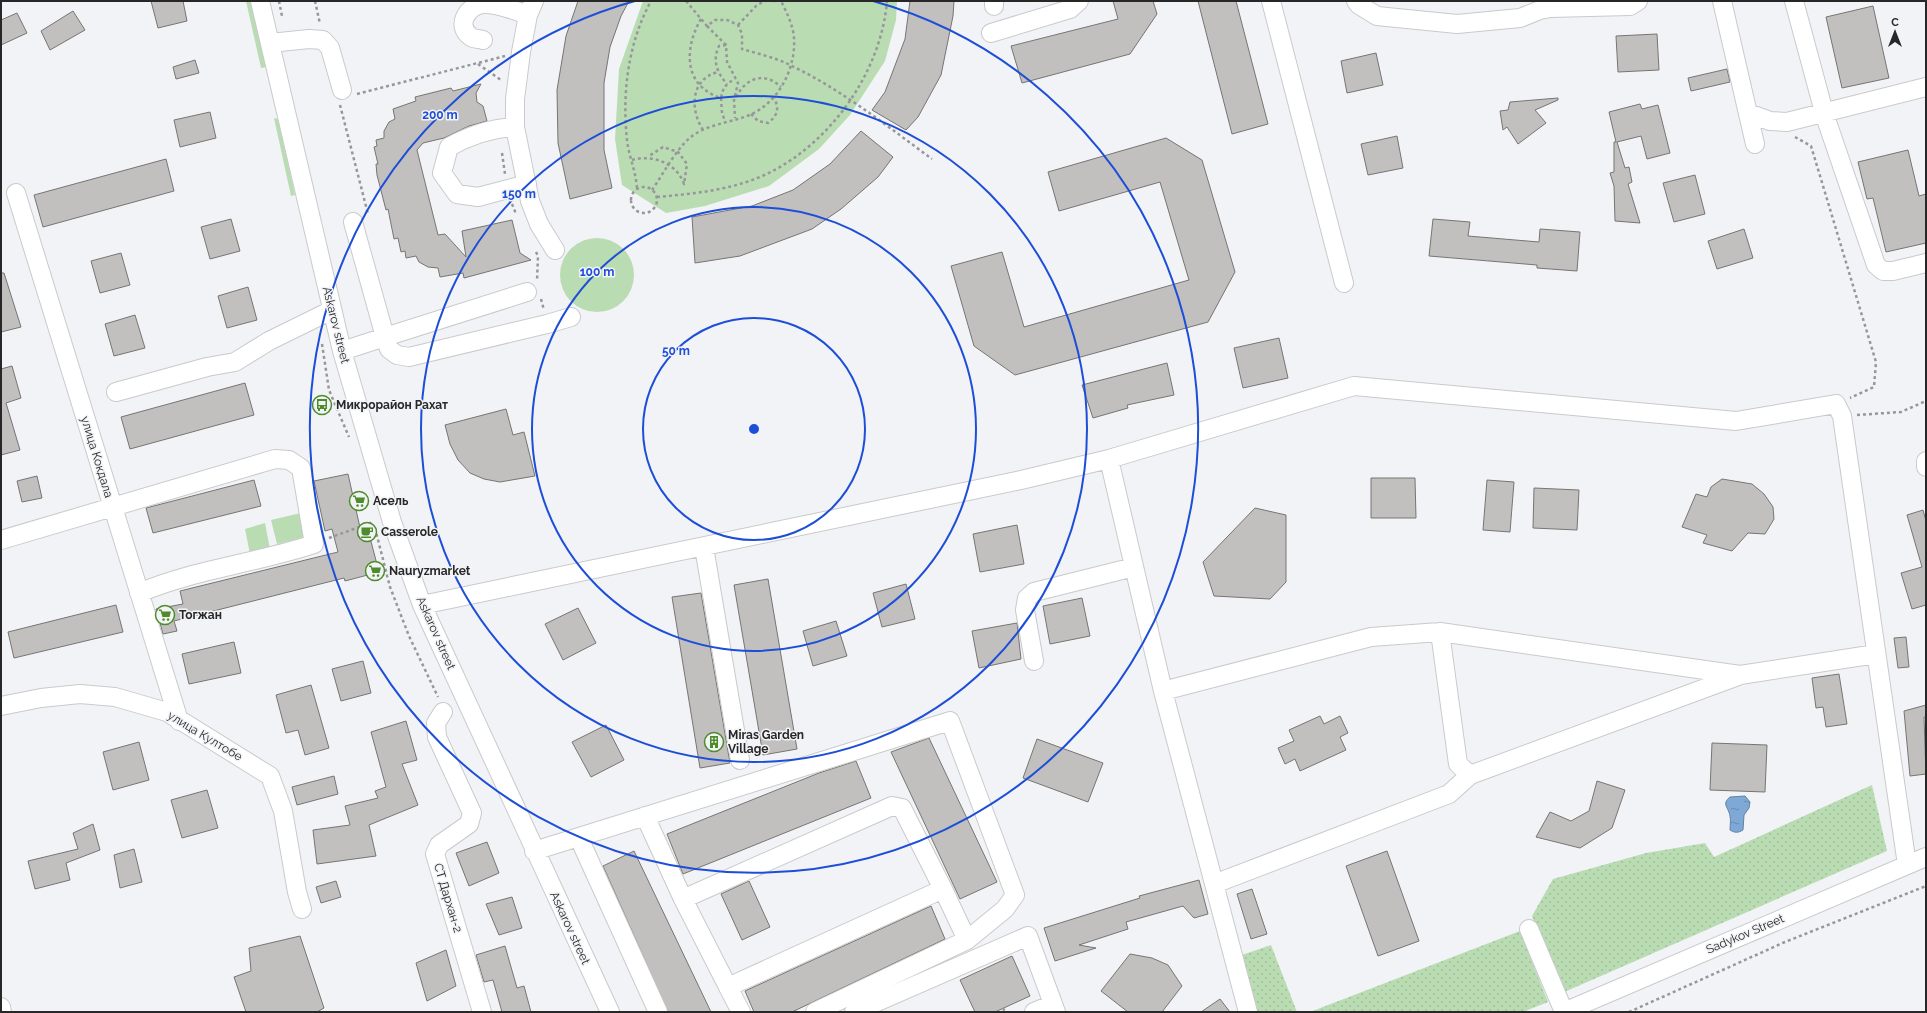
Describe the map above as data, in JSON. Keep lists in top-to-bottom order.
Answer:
{
  "streets": {
    "street": [
      "Askarov street",
      "улица Кокдала",
      "улица Култобе",
      "СТ Дархан-2",
      "Sadykov Street"
    ]
  },
  "crossings": [
    ["улица Кокдала", "улица Култобе"]
  ],
  "places": {
    "bus stop": ["Микрорайон Рахат"],
    "supermarket": ["Асель", "Nauryzmarket", "Тогжан"],
    "cafe": ["Casserole"],
    "building": ["Miras Garden Village"]
  },
  "north": "top",
  "rings": [
    "200 m",
    "150 m",
    "100 m",
    "50 m"
  ]
}
